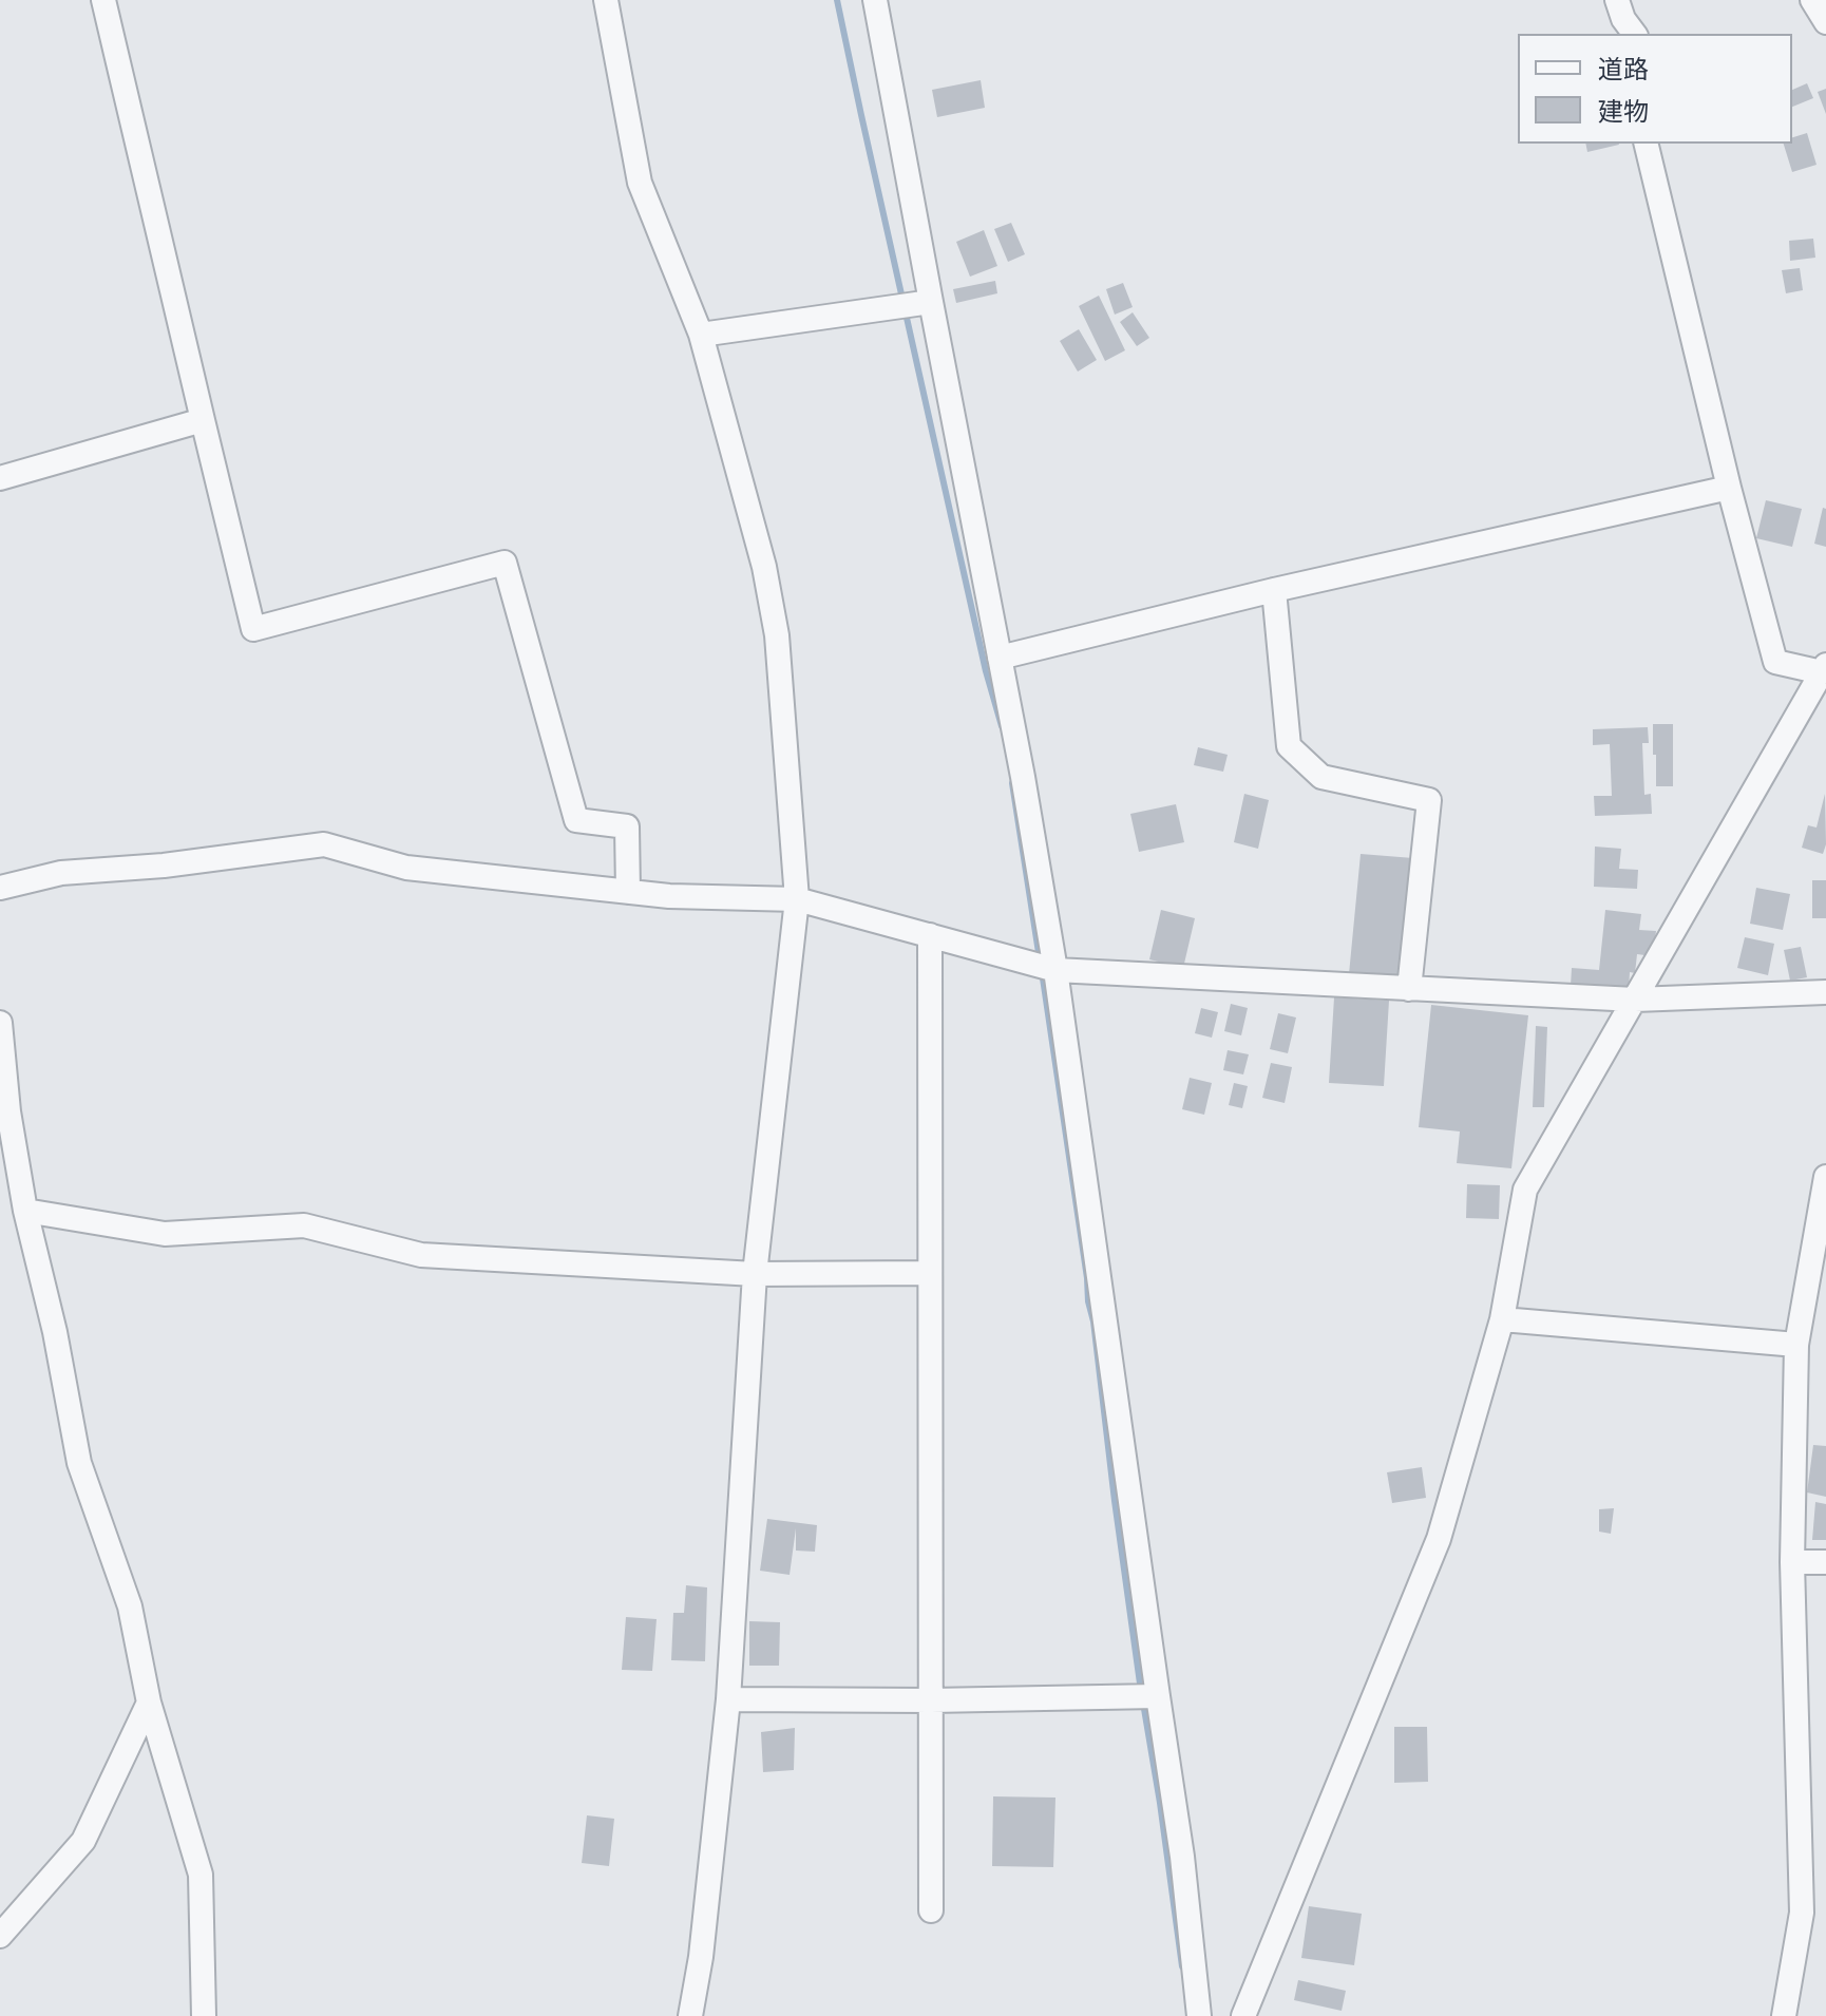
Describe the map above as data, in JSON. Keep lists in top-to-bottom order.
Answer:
{
  "legend": ["道路", "建物"]
}
